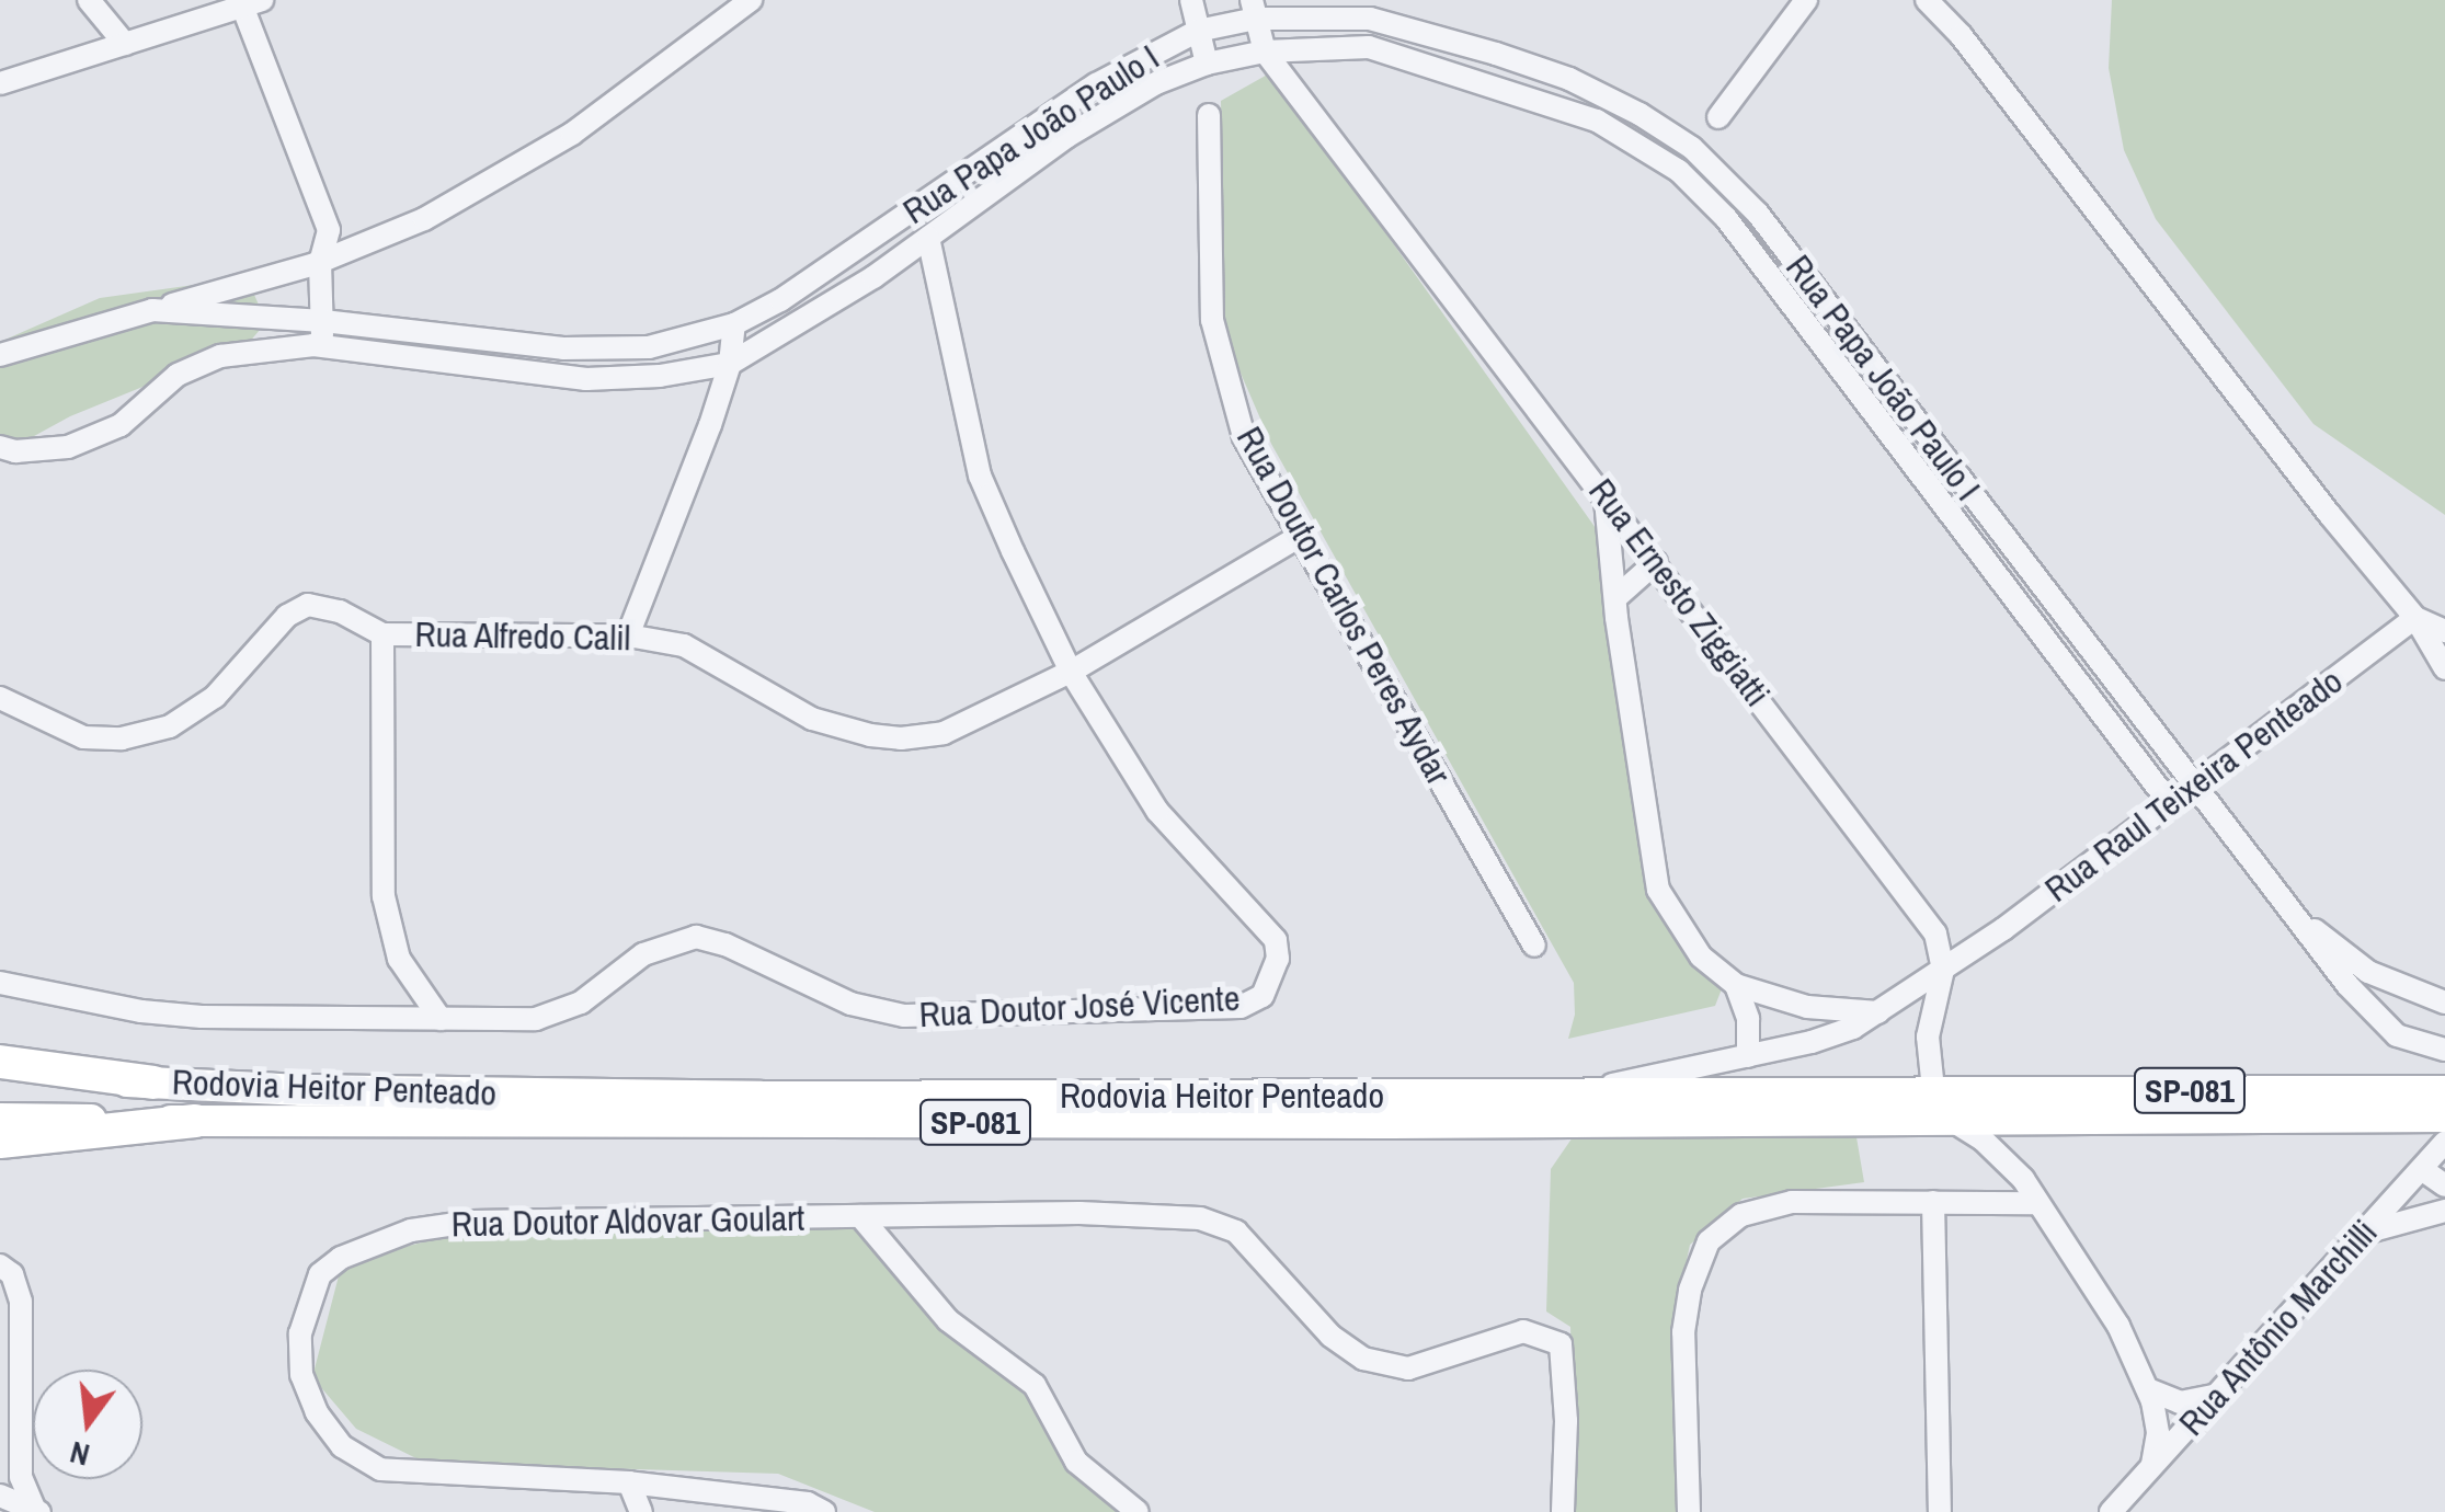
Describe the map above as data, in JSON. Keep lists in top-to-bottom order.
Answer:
{
  "streets": {
    "main road": ["Rodovia Heitor Penteado", "SP-081"],
    "street": [
      "Rua Papa João Paulo I",
      "Rua Ernesto Ziggiatti",
      "Rua Doutor Carlos Peres Aydar",
      "Rua Alfredo Calil",
      "Rua Raul Teixeira Penteado",
      "Rua Doutor José Vicente",
      "Rua Doutor Aldovar Goulart",
      "Rua Antônio Marchilli"
    ]
  },
  "crossings": [
    ["Rua Papa João Paulo I", "Rua Ernesto Ziggiatti"],
    ["Rua Papa João Paulo I", "Rua Raul Teixeira Penteado"],
    ["Rua Papa João Paulo I", "Rua Doutor José Vicente"],
    ["Rua Ernesto Ziggiatti", "Rua Raul Teixeira Penteado"],
    ["Rua Doutor Carlos Peres Aydar", "Rua Alfredo Calil"],
    ["Rua Alfredo Calil", "Rua Doutor José Vicente"],
    ["Rua Raul Teixeira Penteado", "Rodovia Heitor Penteado"]
  ],
  "north": "bottom"
}
